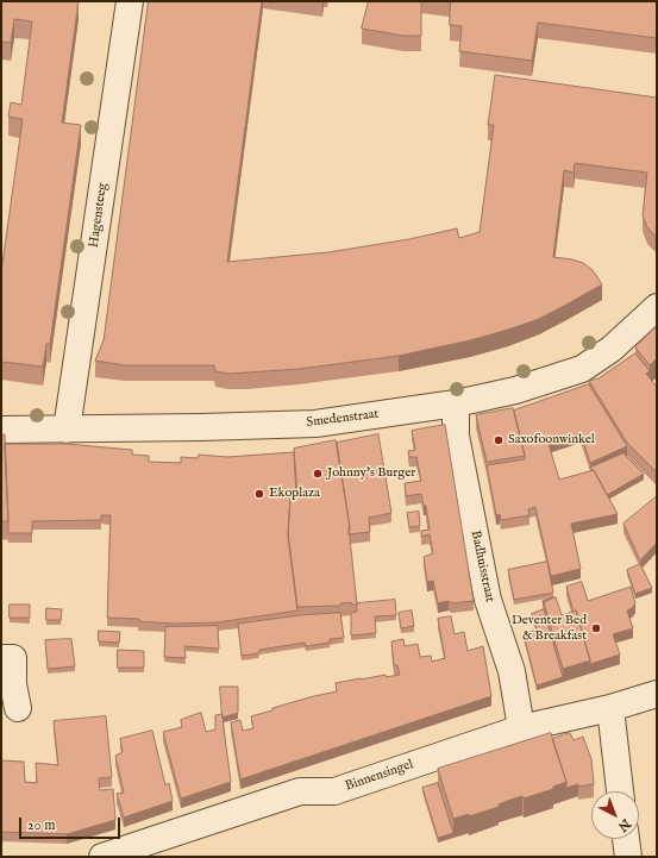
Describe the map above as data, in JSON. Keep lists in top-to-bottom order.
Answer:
{
  "streets": {
    "street": [
      "Hagensteeg",
      "Smedenstraat",
      "Badhuisstraat",
      "Binnensingel"
    ]
  },
  "crossings": [
    ["Hagensteeg", "Smedenstraat"],
    ["Smedenstraat", "Badhuisstraat"],
    ["Badhuisstraat", "Binnensingel"]
  ],
  "places": [
    "Saxofoonwinkel",
    "Johnny's Burger",
    "Ekoplaza",
    "Deventer Bed & Breakfast"
  ],
  "scale_bar": "20 m",
  "north": "bottom right"
}
